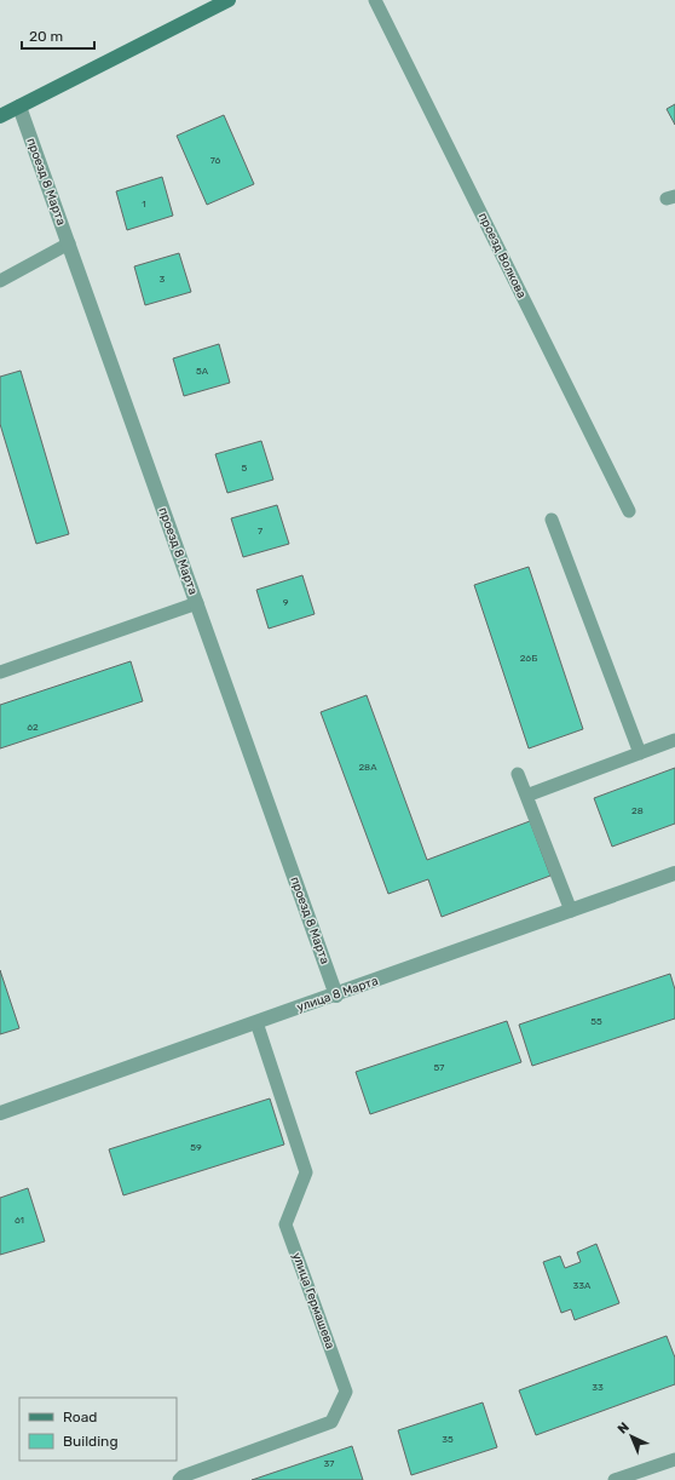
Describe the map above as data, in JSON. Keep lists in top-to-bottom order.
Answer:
{
  "streets": {
    "street": ["проезд 8 Марта", "улица 8 Марта"],
    "lane": ["проезд Волкова", "улица Гермашева"]
  },
  "crossings": [
    ["проезд 8 Марта", "улица 8 Марта"],
    ["улица 8 Марта", "улица Гермашева"]
  ],
  "house_numbers": [
    "76",
    "1",
    "3",
    "5А",
    "5",
    "7",
    "9",
    "26Б",
    "62",
    "28А",
    "28",
    "55",
    "57",
    "59",
    "61",
    "33А",
    "33",
    "35",
    "37"
  ],
  "legend": ["Road", "Building"],
  "scale_bar": "20 m",
  "north": "top left"
}
